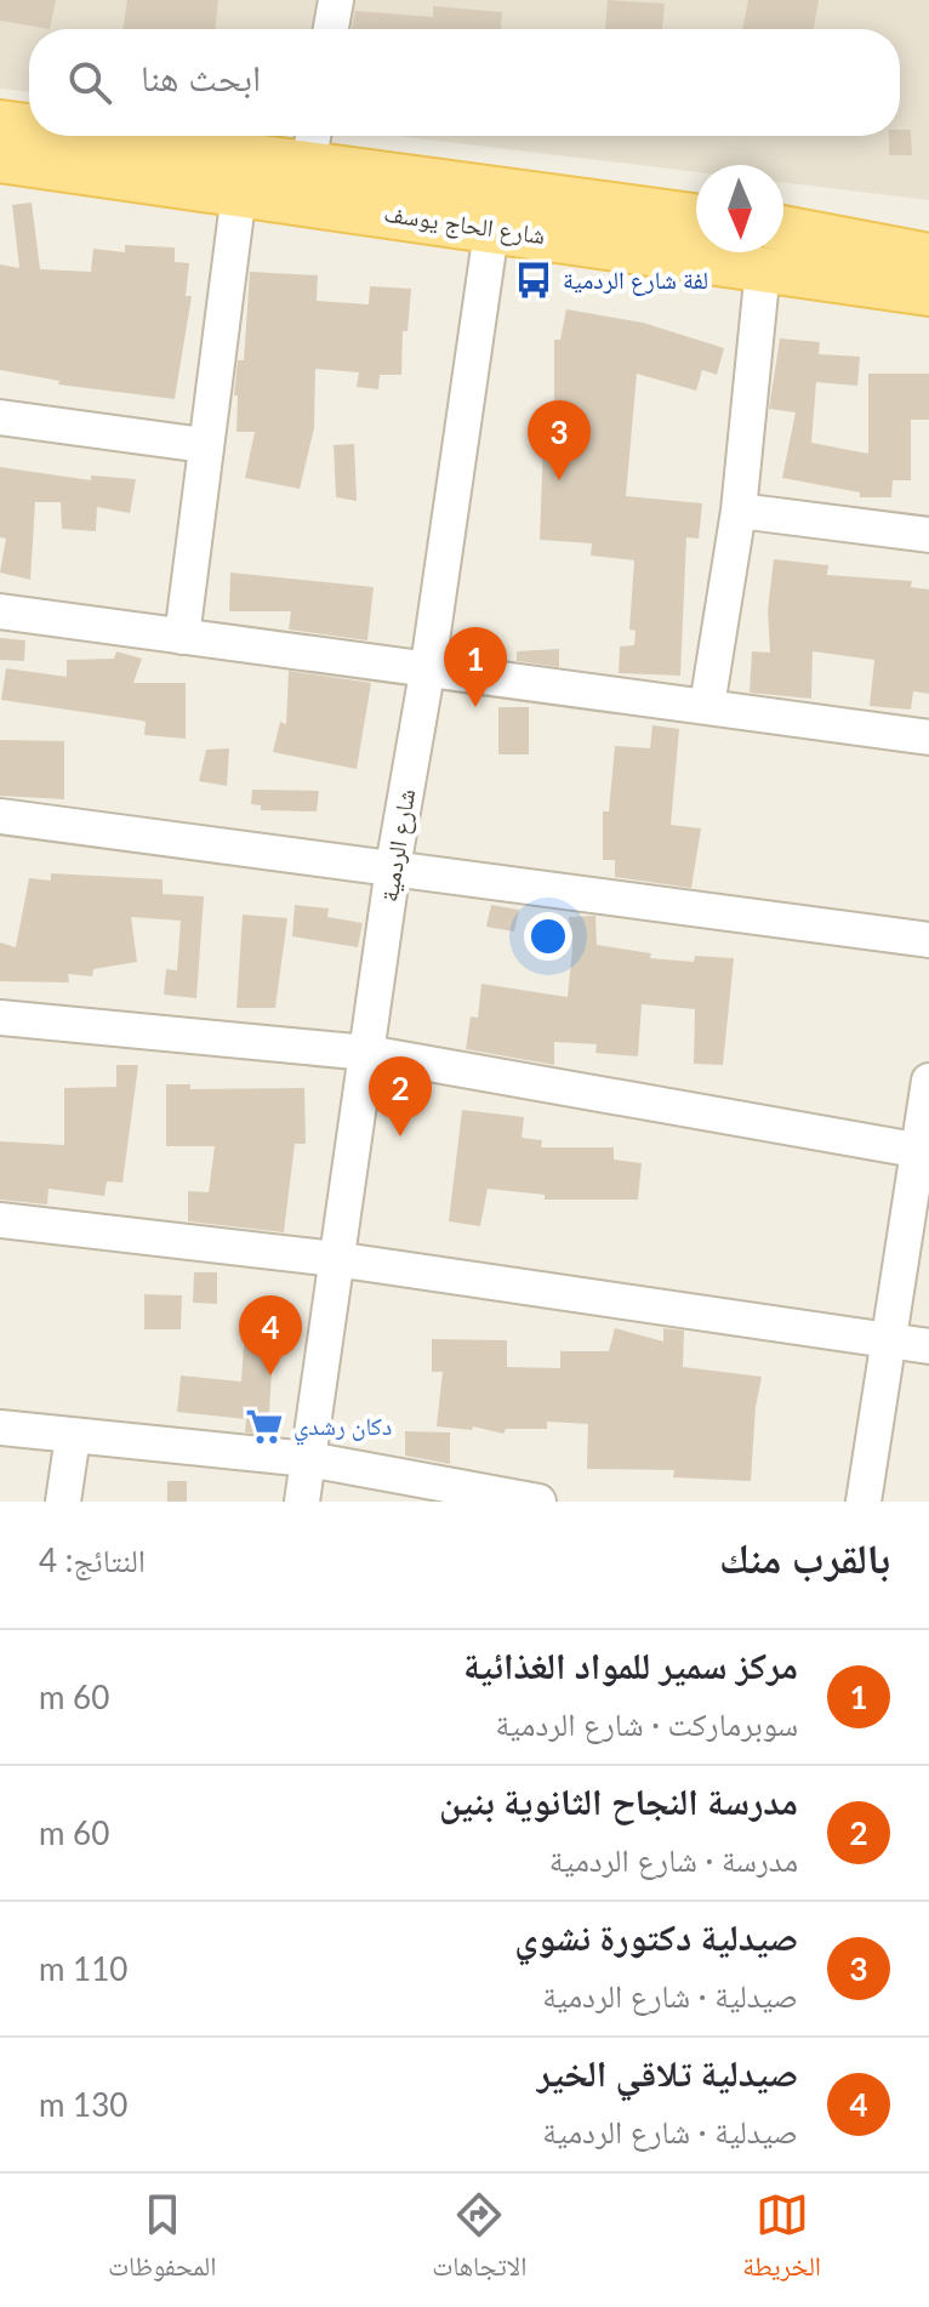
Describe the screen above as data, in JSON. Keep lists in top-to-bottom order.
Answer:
{
  "streets": {
    "main road": ["شارع الحاج يوسف"],
    "street": ["شارع الردمية"]
  },
  "crossings": [
    ["شارع الحاج يوسف", "شارع الردمية"]
  ],
  "places": {
    "bus stop": ["لفة شارع الردمية"],
    "supermarket": ["دكان رشدي"]
  },
  "north": "bottom",
  "page": {
    "search": "ابحث هنا",
    "pins": [
      "3",
      "1",
      "2",
      "4"
    ],
    "heading": ["بالقرب منك", "النتائج: 4"],
    "list": [
      {
        "mark": "1",
        "name": "مركز سمير للمواد الغذائية",
        "note": "سوبرماركت · شارع الردمية",
        "value": "60 m"
      },
      {
        "mark": "2",
        "name": "مدرسة النجاح الثانوية بنين",
        "note": "مدرسة · شارع الردمية",
        "value": "60 m"
      },
      {
        "mark": "3",
        "name": "صيدلية دكتورة نشوي",
        "note": "صيدلية · شارع الردمية",
        "value": "110 m"
      },
      {
        "mark": "4",
        "name": "صيدلية تلاقي الخير",
        "note": "صيدلية · شارع الردمية",
        "value": "130 m"
      }
    ],
    "nav": ["الخريطة", "الاتجاهات", "المحفوظات"]
  }
}
